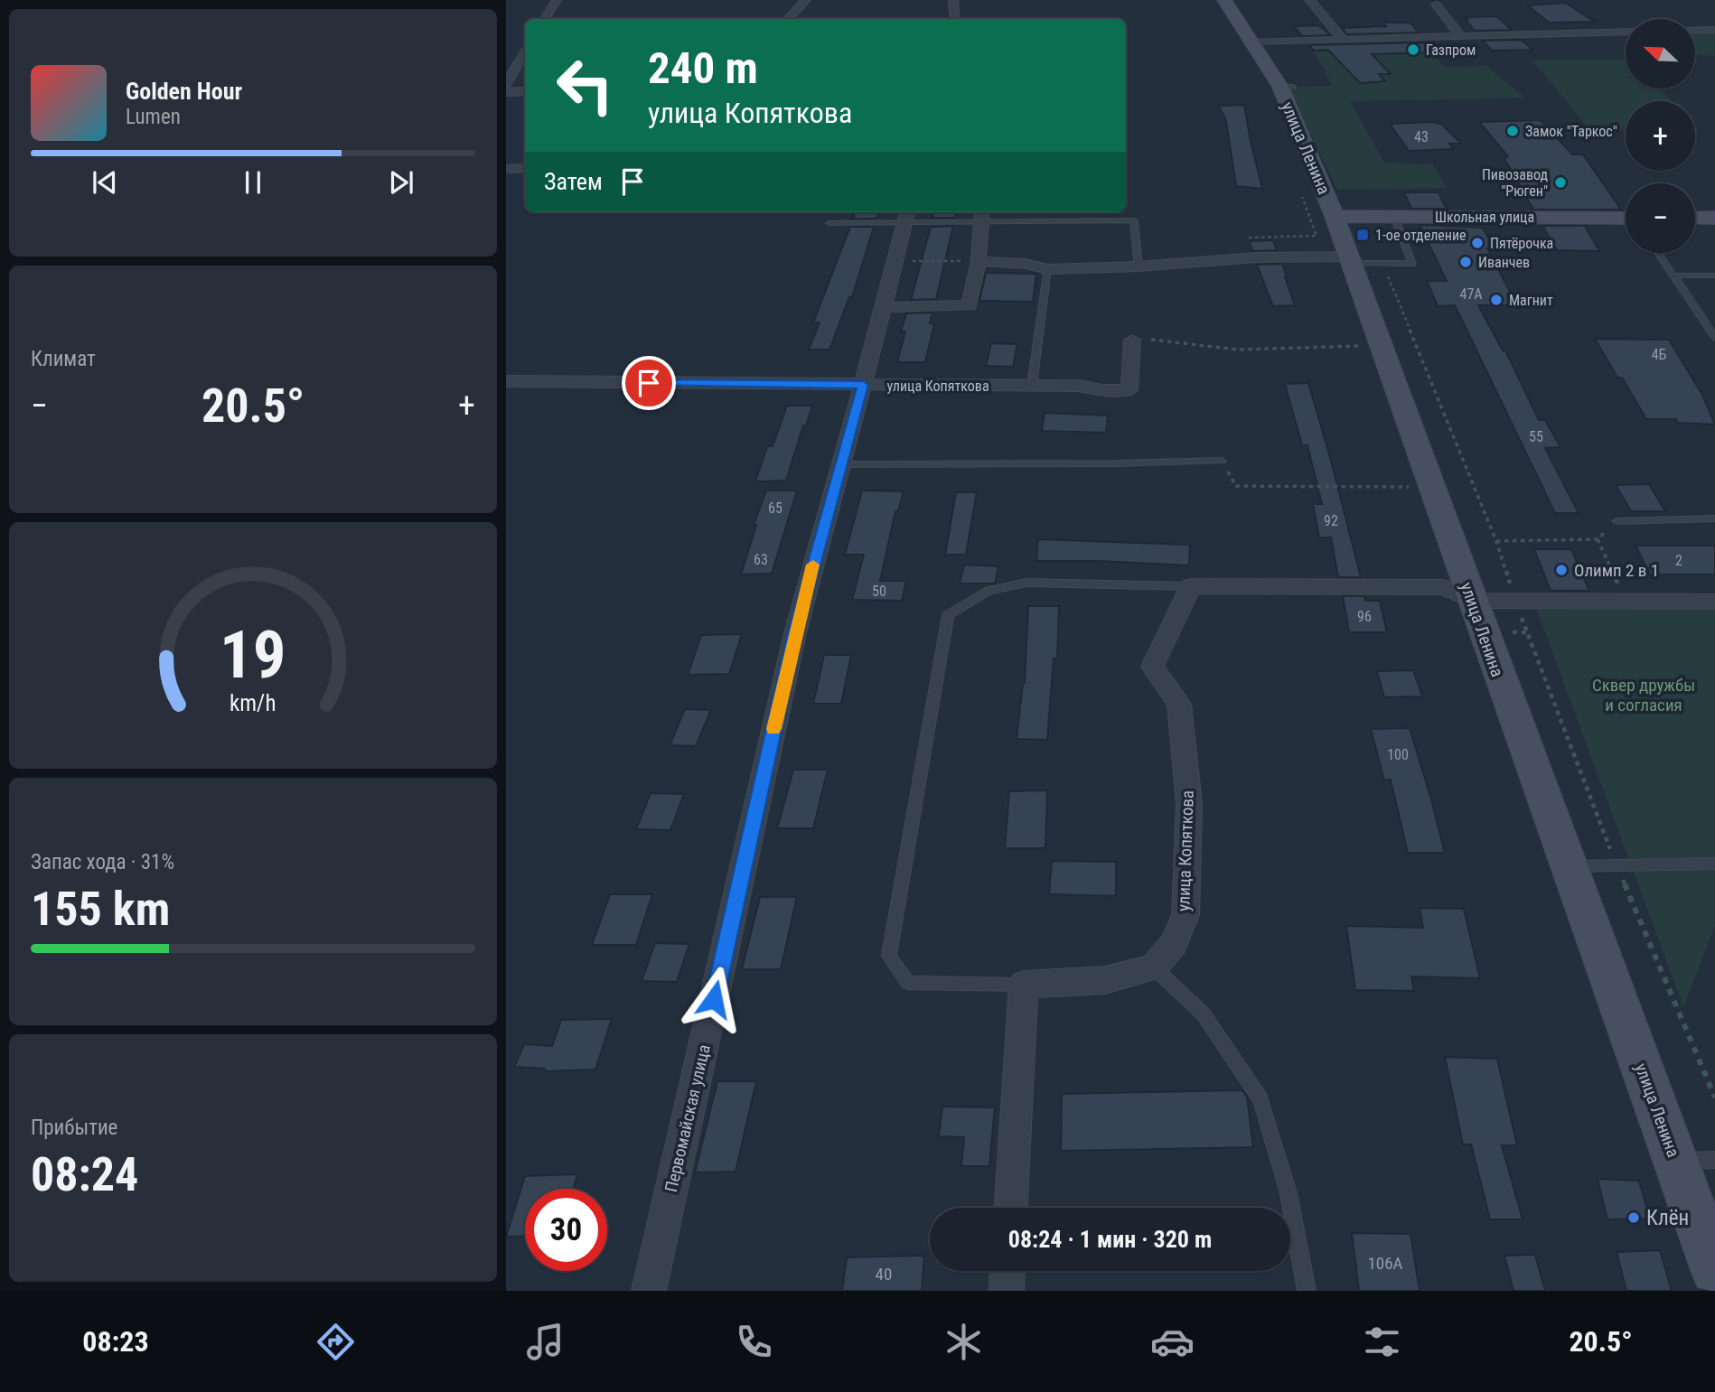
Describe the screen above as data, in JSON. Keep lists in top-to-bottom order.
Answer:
{
  "streets": {
    "main road": ["улица Ленина", "Школьная улица"],
    "street": ["улица Копяткова", "Первомайская улица"]
  },
  "crossings": [
    ["улица Ленина", "Школьная улица"],
    ["улица Копяткова", "Первомайская улица"]
  ],
  "parks": ["Сквер дружбы и согласия"],
  "places": {
    "other": [
      "Газпром",
      "Замок \"Таркос\"",
      "Пивозавод \"Рюген\"",
      "Пятёрочка",
      "Иванчев",
      "Магнит",
      "Олимп 2 в 1",
      "Клён"
    ],
    "transit": ["1-ое отделение"]
  },
  "house_numbers": [
    "43",
    "47А",
    "4Б",
    "55",
    "65",
    "92",
    "63",
    "2",
    "50",
    "96",
    "100",
    "106А",
    "40"
  ],
  "north": "top left",
  "page": {
    "map_buttons": ["+", "−"],
    "turn": ["240 m", "улица Копяткова"],
    "song": ["Golden Hour", "Lumen"],
    "then": "Затем",
    "tile": [
      "Климат",
      ["Запас хода · 31%", "155 km"],
      ["Прибытие", "08:24"]
    ],
    "heat": ["−", "20.5°", "+"],
    "limit": "30",
    "trip": "08:24 · 1 мин · 320 m",
    "tabs": ["08:23", "20.5°"],
    "gauge": ["19", "km/h"]
  }
}
